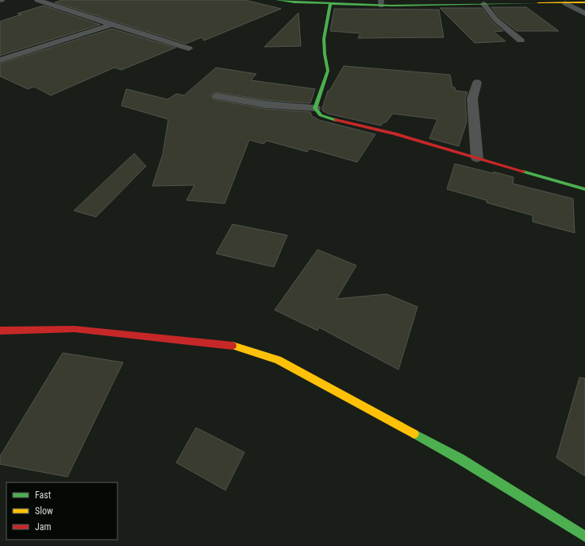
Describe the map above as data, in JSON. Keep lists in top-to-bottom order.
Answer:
{
  "legend": ["Fast", "Slow", "Jam"]
}
